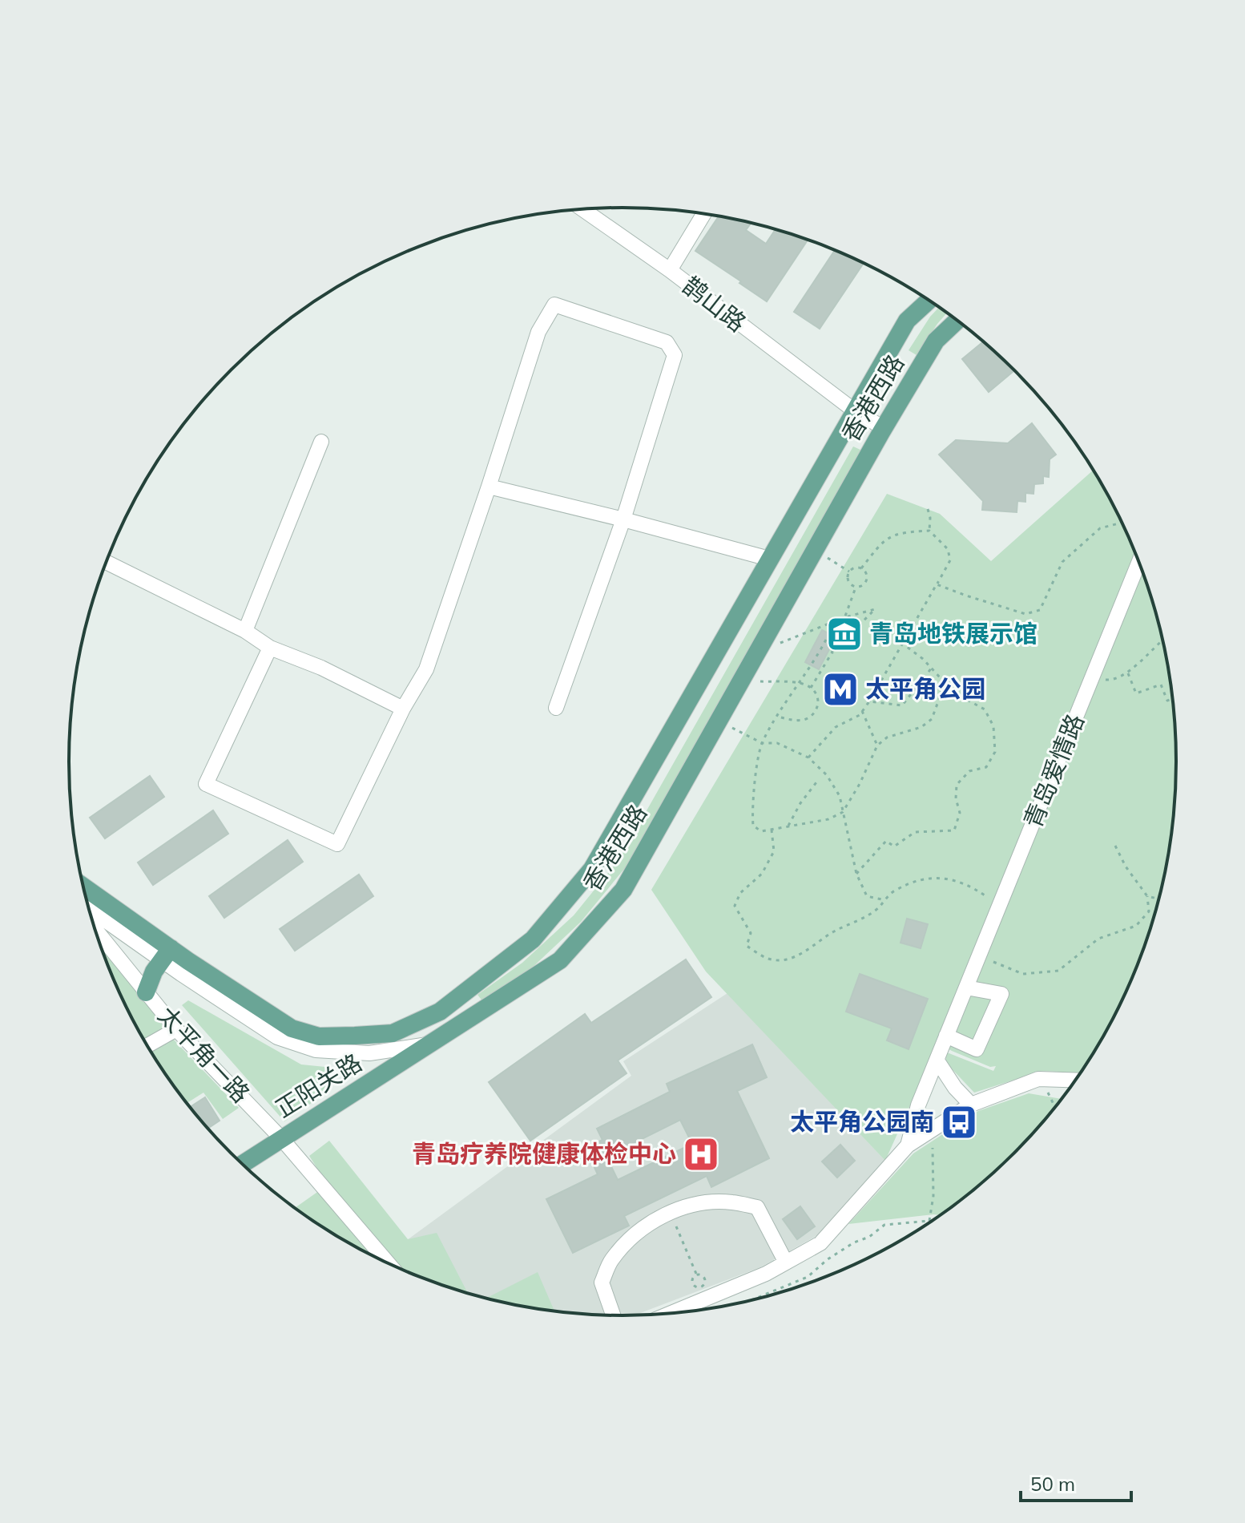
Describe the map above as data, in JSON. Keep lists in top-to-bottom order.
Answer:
{
  "streets": {
    "main road": ["香港西路", "正阳关路"],
    "street": ["鹊山路", "青岛爱情路", "太平角一路"]
  },
  "crossings": [
    ["鹊山路", "香港西路"],
    ["香港西路", "正阳关路"],
    ["太平角一路", "正阳关路"]
  ],
  "places": {
    "museum": ["青岛地铁展示馆"],
    "metro station": ["太平角公园"],
    "bus stop": ["太平角公园南"],
    "hospital": ["青岛疗养院健康体检中心"]
  },
  "scale_bar": "50 m"
}
